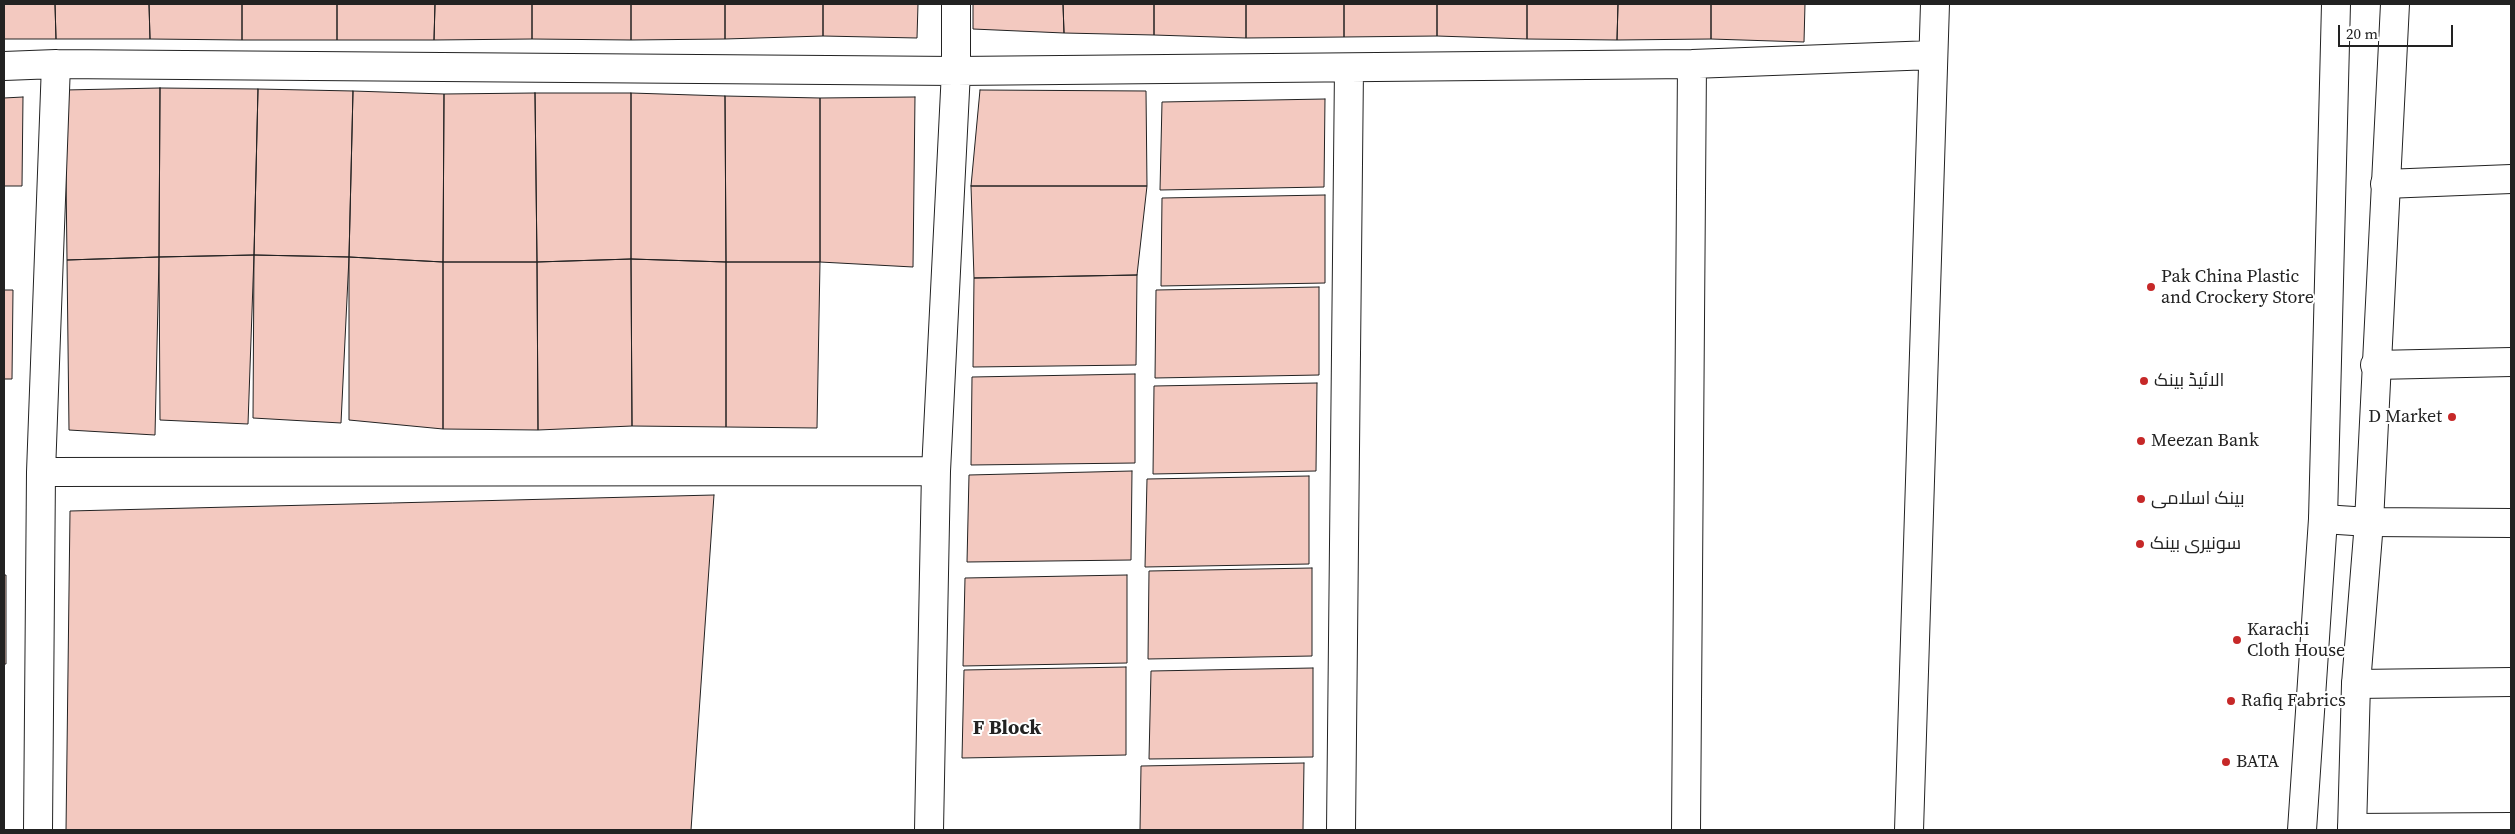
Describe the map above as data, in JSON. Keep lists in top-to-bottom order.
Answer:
{
  "districts": ["F Block"],
  "places": [
    "Pak China Plastic and Crockery Store",
    "الائیڈ بینک",
    "D Market",
    "Meezan Bank",
    "بینک اسلامی",
    "سونیری بینک",
    "Karachi Cloth House",
    "Rafiq Fabrics",
    "BATA"
  ],
  "scale_bar": "20 m"
}
